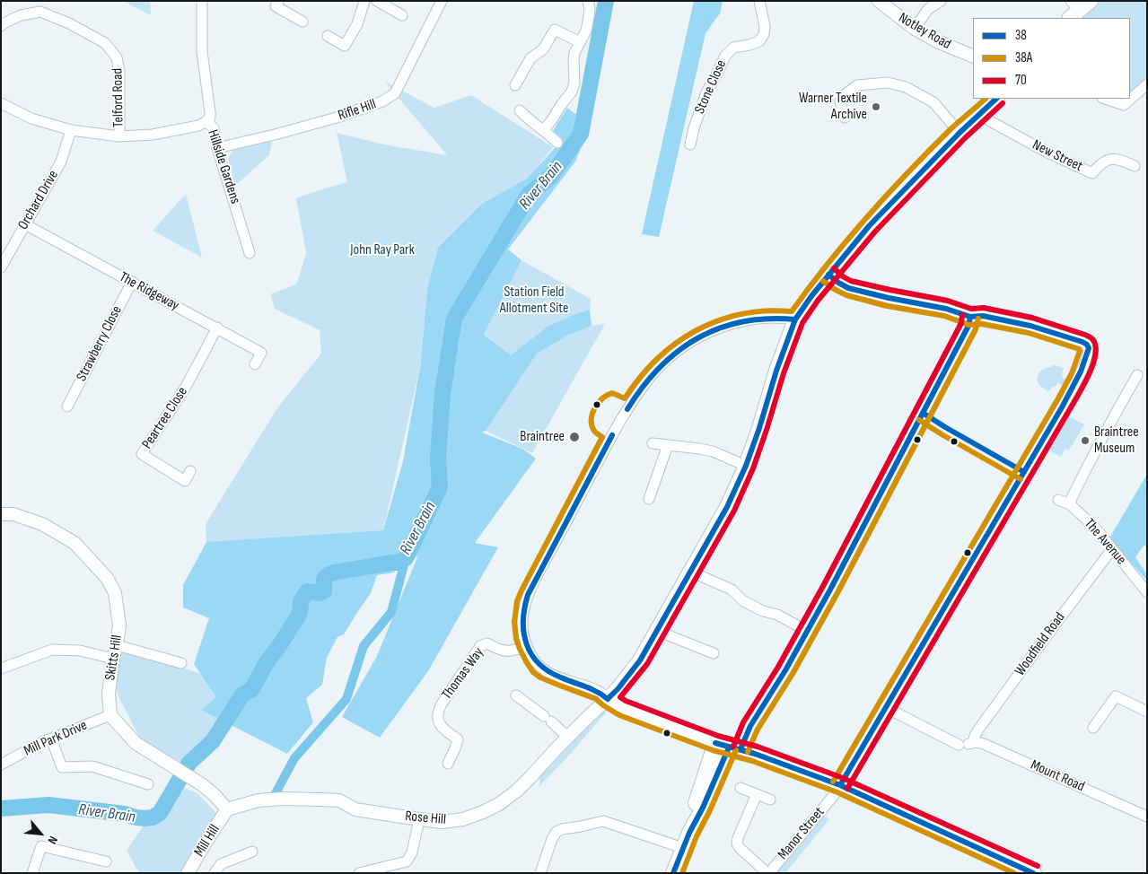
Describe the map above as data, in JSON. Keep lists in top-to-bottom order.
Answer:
{
  "streets": {
    "street": [
      "Notley Road",
      "Stone Close",
      "Telford Road",
      "Rifle Hill",
      "New Street",
      "Hillside Gardens",
      "Orchard Drive",
      "The Ridgeway",
      "Strawberry Close",
      "Peartree Close",
      "The Avenue",
      "Woodfield Road",
      "Skitts Hill",
      "Thomas Way",
      "Mill Park Drive",
      "Mount Road",
      "Rose Hill",
      "Manor Street",
      "Mill Hill"
    ]
  },
  "crossings": [
    ["Rifle Hill", "Hillside Gardens"],
    ["Orchard Drive", "The Ridgeway"],
    ["The Ridgeway", "Strawberry Close"],
    ["The Ridgeway", "Peartree Close"],
    ["The Avenue", "Woodfield Road"],
    ["Woodfield Road", "Mount Road"],
    ["Skitts Hill", "Mill Park Drive"],
    ["Mount Road", "Manor Street"],
    ["Rose Hill", "Mill Hill"]
  ],
  "water": ["River Brain"],
  "parks": ["John Ray Park", "Station Field Allotment Site"],
  "places": ["Warner Textile Archive", "Braintree", "Braintree Museum"],
  "lines": ["transit line 38", "transit line 38A", "transit line 70"],
  "legend": ["38", "38A", "70"],
  "north": "bottom right"
}
